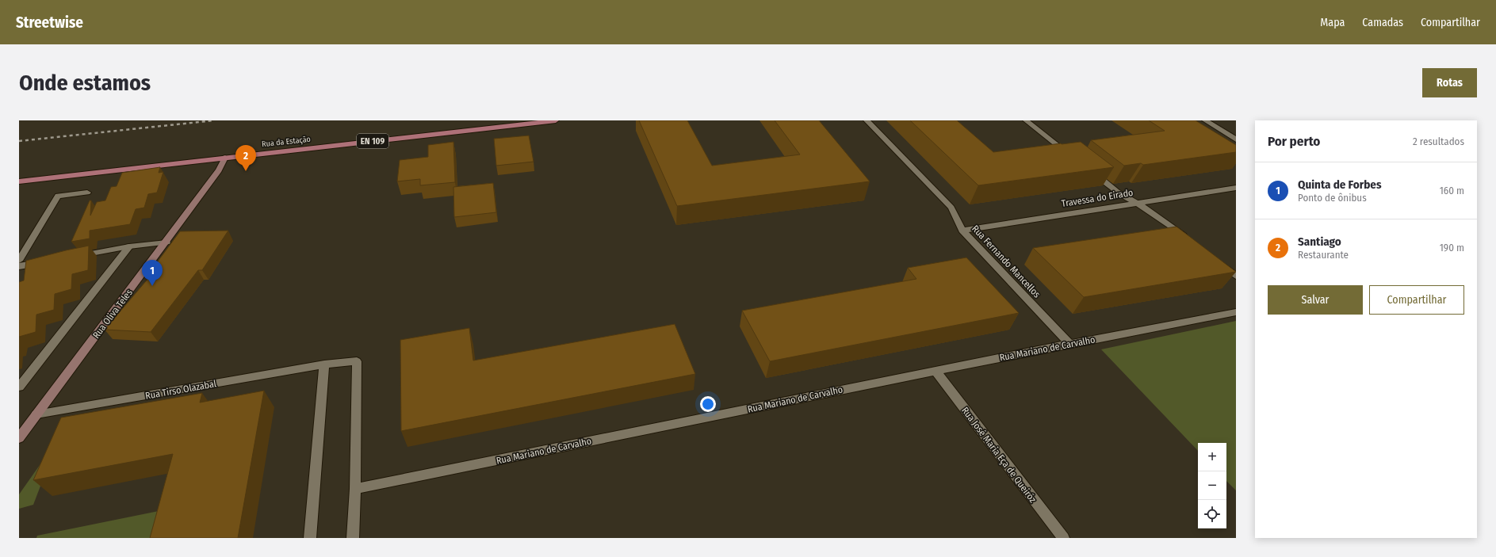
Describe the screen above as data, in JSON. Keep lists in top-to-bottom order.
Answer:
{
  "streets": {
    "main road": ["EN 109", "Rua da Estação", "Rua Oliva Teles"],
    "street": [
      "Travessa do Eirado",
      "Rua Fernando Mancellos",
      "Rua Mariano de Carvalho",
      "Rua Tirso Olazabal",
      "Rua José Maria Eça de Queiróz"
    ]
  },
  "crossings": [
    ["Rua da Estação", "Rua Oliva Teles"],
    ["Travessa do Eirado", "Rua Fernando Mancellos"],
    ["Rua Fernando Mancellos", "Rua Mariano de Carvalho"],
    ["Rua Oliva Teles", "Rua Tirso Olazabal"],
    ["Rua Mariano de Carvalho", "Rua Tirso Olazabal"],
    ["Rua Mariano de Carvalho", "Rua José Maria Eça de Queiróz"]
  ],
  "page": {
    "header": "Streetwise",
    "nav": ["Mapa", "Camadas", "Compartilhar"],
    "buttons": [
      "Rotas",
      ["Salvar", "Compartilhar"]
    ],
    "title": "Onde estamos",
    "heading": ["Por perto", "2 resultados"],
    "pins": ["2", "1"],
    "list": [
      {
        "mark": "1",
        "name": "Quinta de Forbes",
        "note": "Ponto de ônibus",
        "value": "160 m"
      },
      {
        "mark": "2",
        "name": "Santiago",
        "note": "Restaurante",
        "value": "190 m"
      }
    ],
    "map_buttons": ["+", "−"]
  }
}
